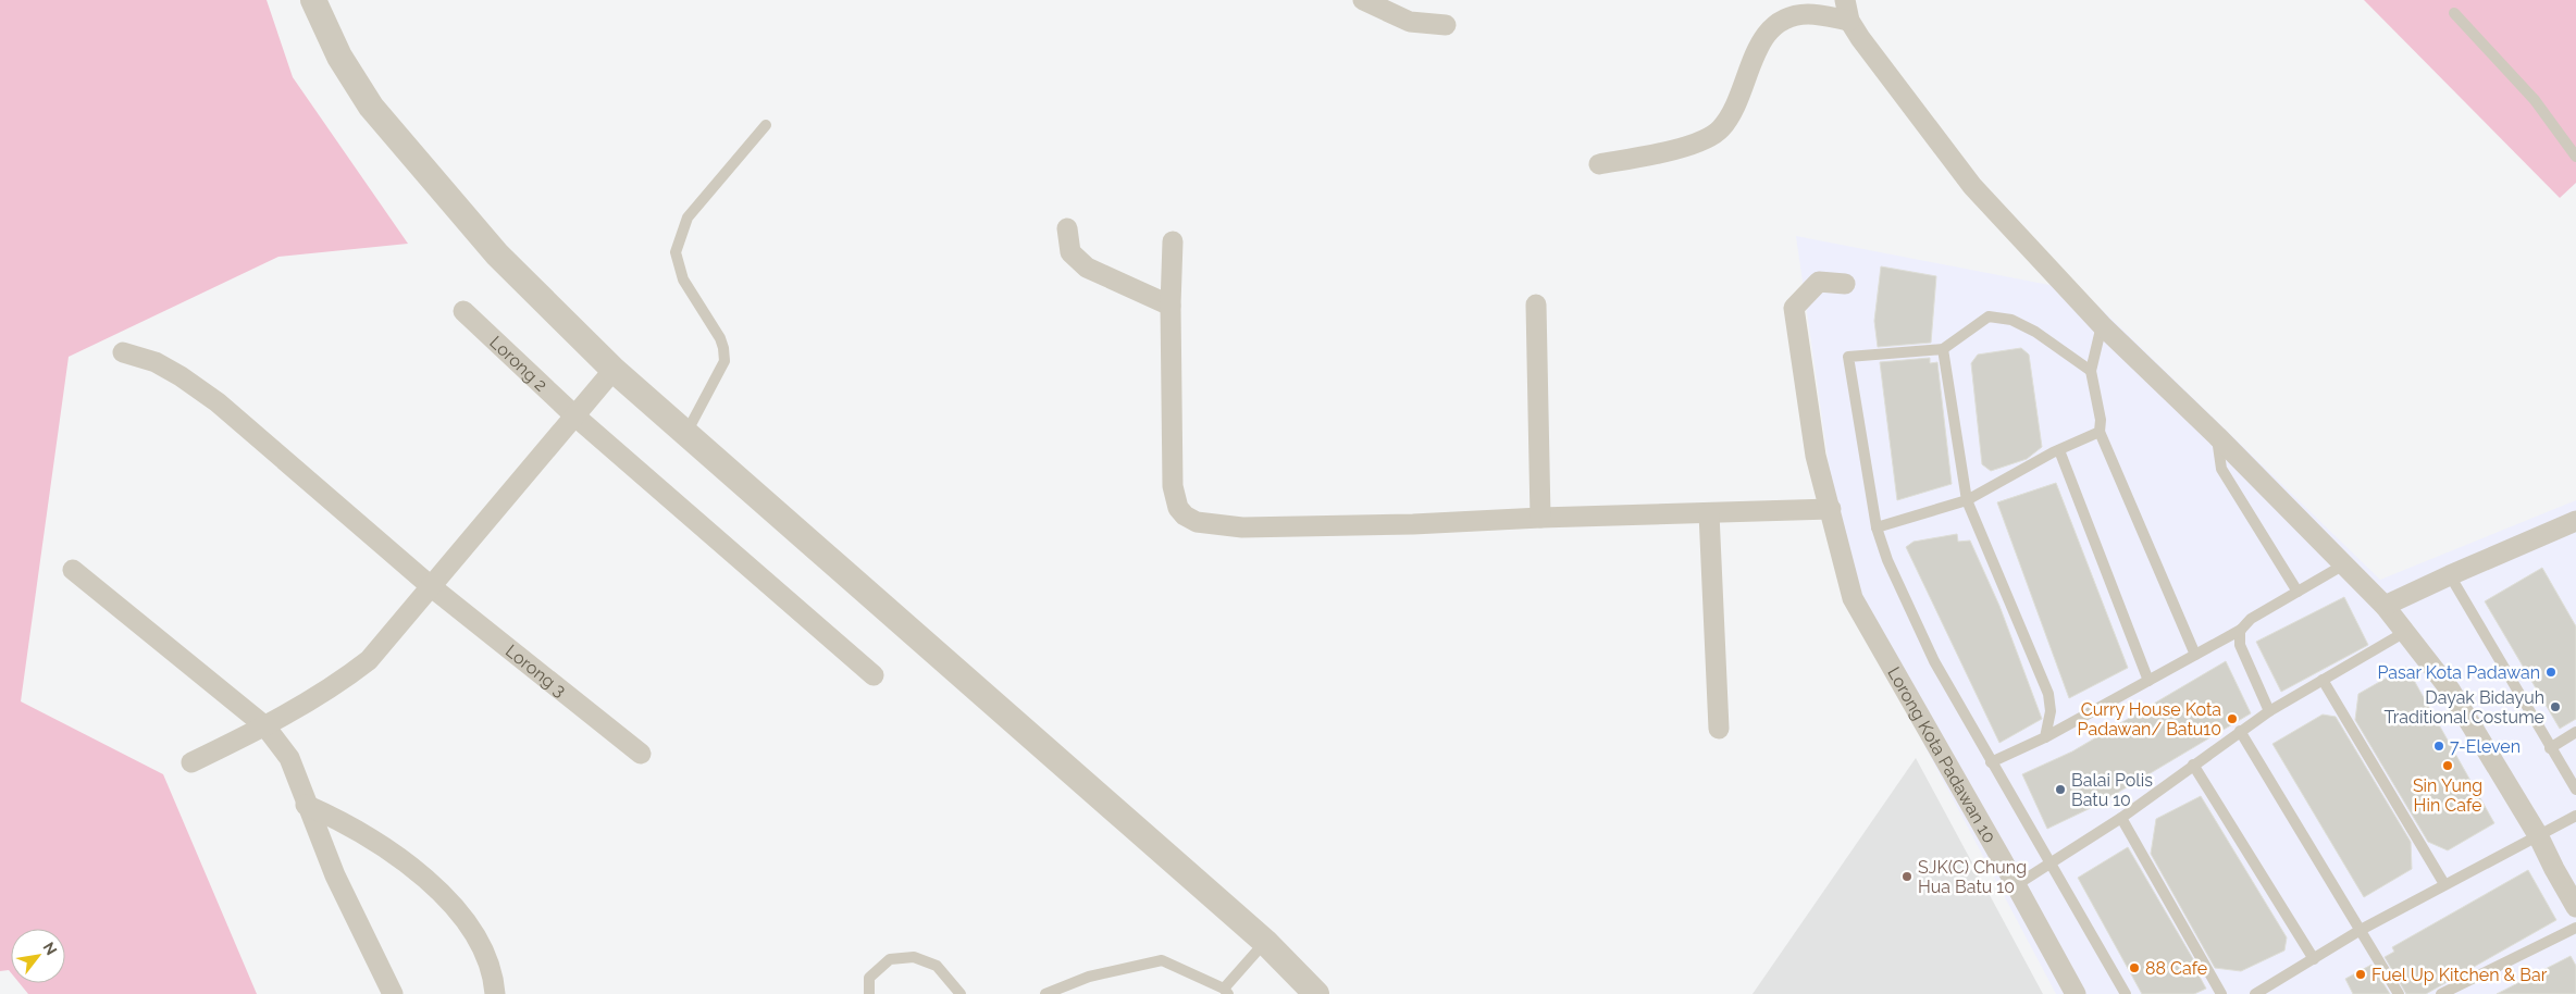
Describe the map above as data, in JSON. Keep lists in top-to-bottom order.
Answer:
{
  "streets": {
    "street": ["Lorong 2", "Lorong 3", "Lorong Kota Padawan 10"]
  },
  "places": [
    "Pasar Kota Padawan",
    "Dayak Bidayuh Traditional Costume",
    "Curry House Kota Padawan/ Batu10",
    "7-Eleven",
    "Sin Yung Hin Cafe",
    "Balai Polis Batu 10",
    "SJK(C) Chung Hua Batu 10",
    "88 Cafe",
    "Fuel Up Kitchen & Bar"
  ],
  "north": "top right"
}
